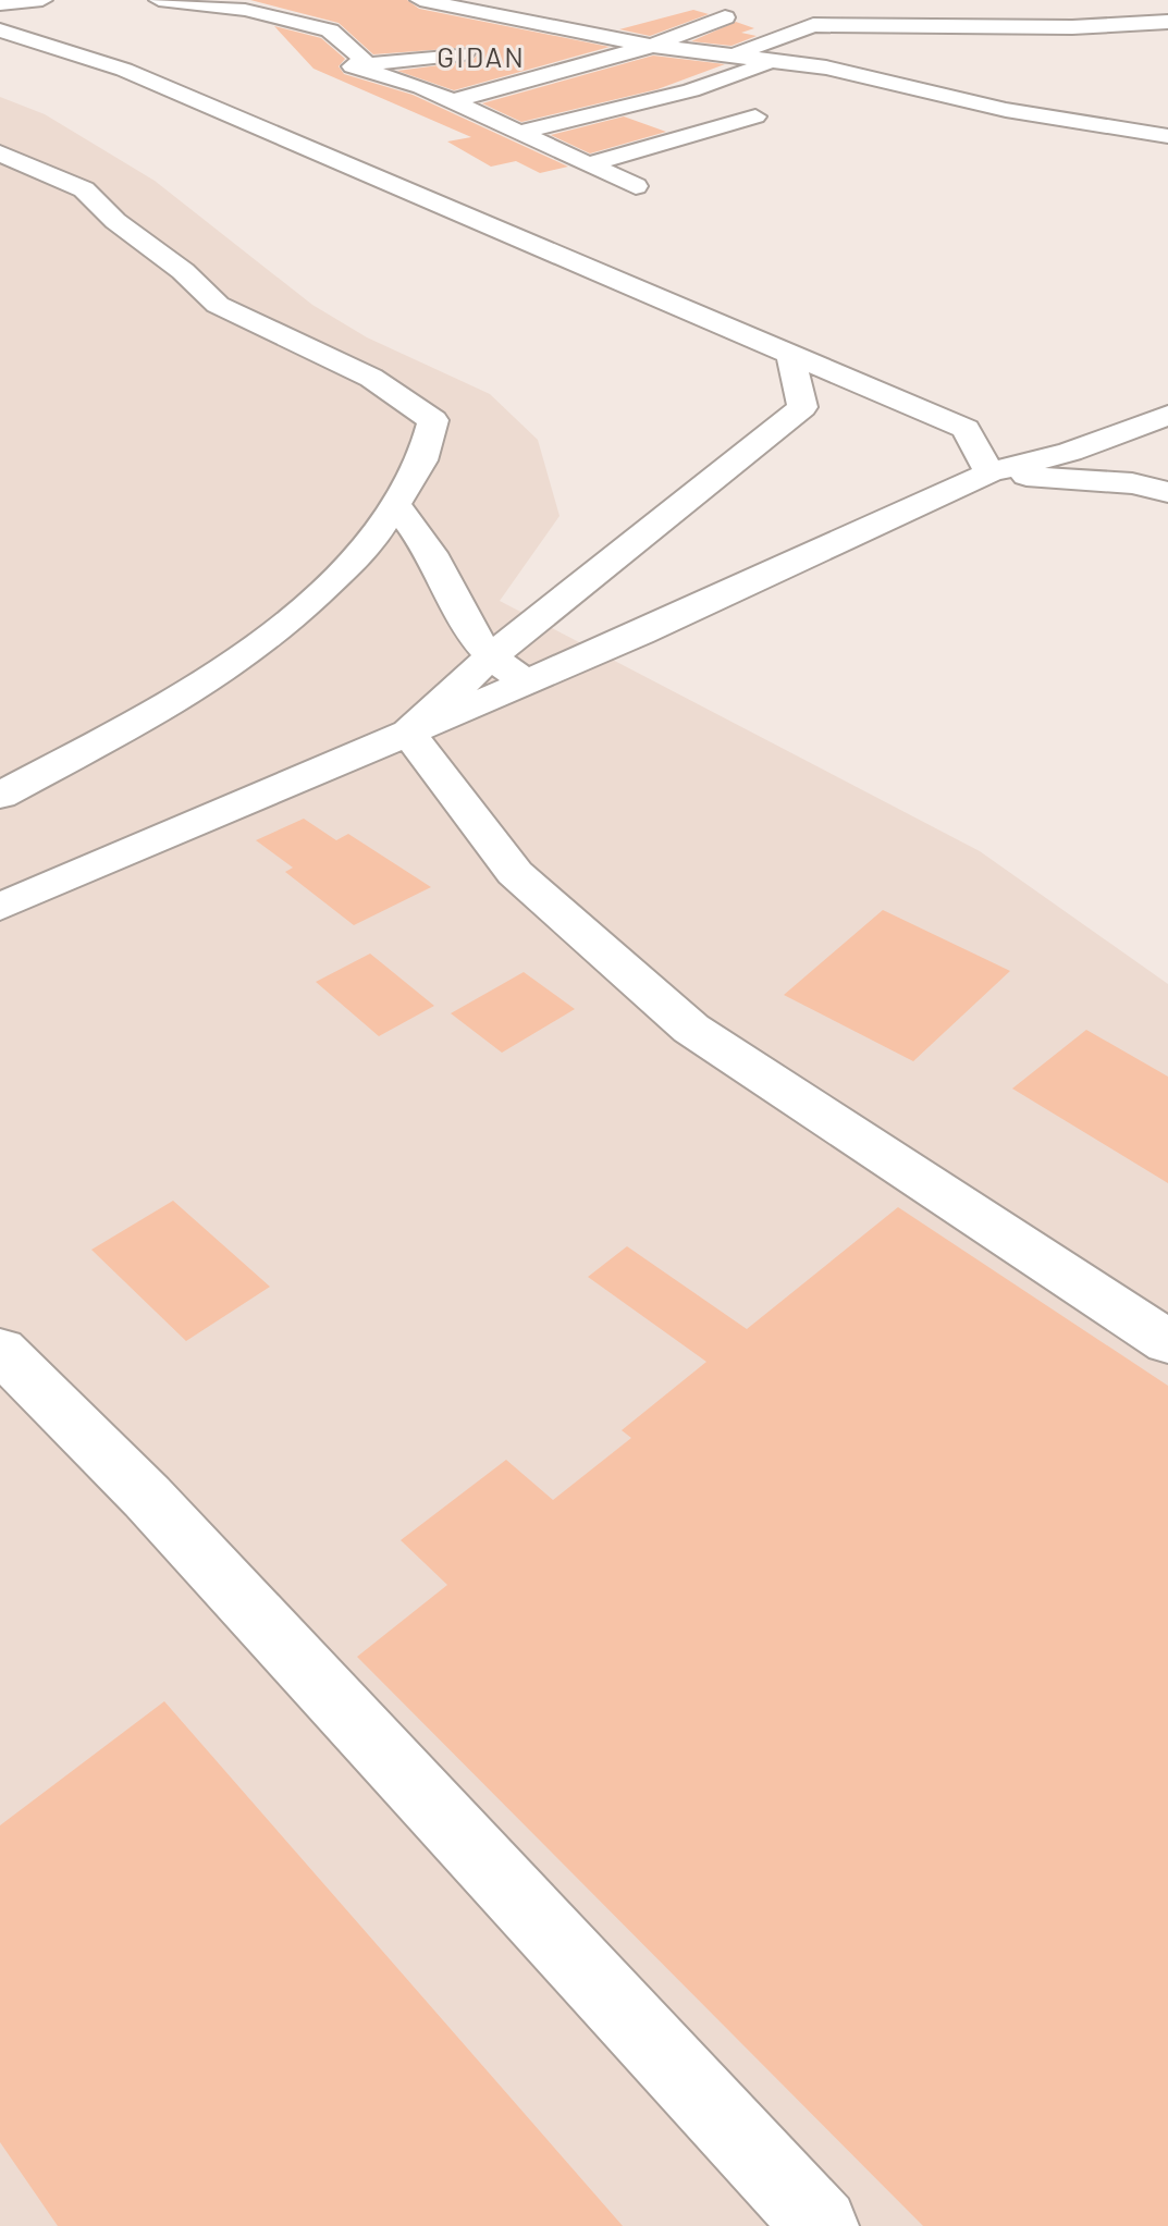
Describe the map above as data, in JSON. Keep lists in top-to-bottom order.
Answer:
{
  "districts": ["GIDAN"]
}
